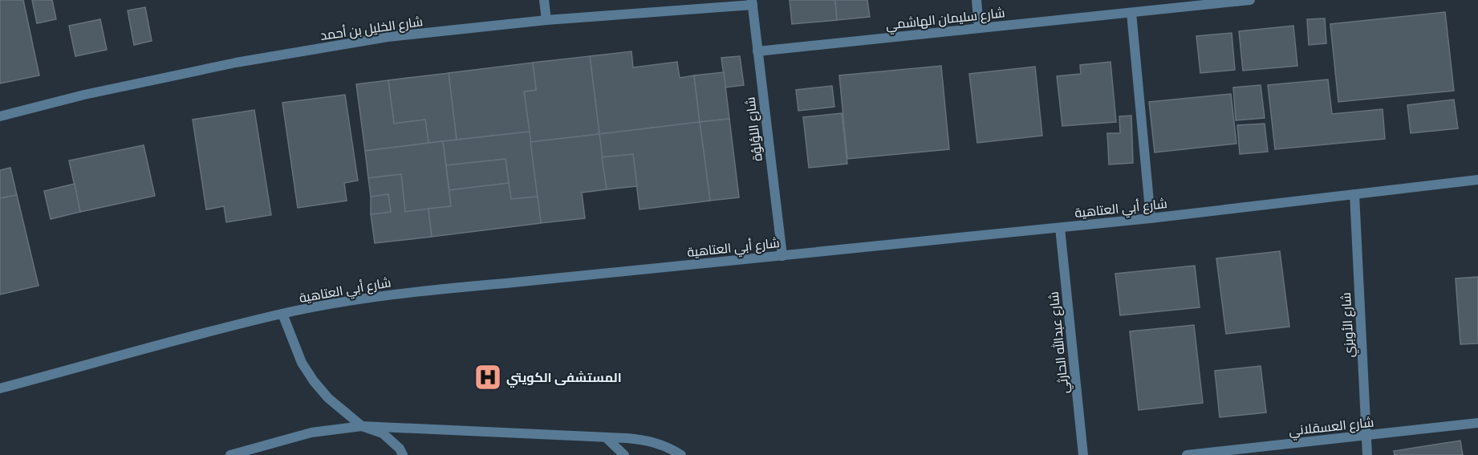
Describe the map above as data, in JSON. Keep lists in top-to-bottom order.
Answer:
{
  "streets": {
    "street": [
      "شارع سليمان الهاشمي",
      "شارع الخليل بن أحمد",
      "شارع اللؤلؤة",
      "شارع أبي العتاهية",
      "شارع الأوبزي",
      "شارع عبدالله الحارثي",
      "شارع العسقلاني"
    ]
  },
  "crossings": [
    ["شارع سليمان الهاشمي", "شارع اللؤلؤة"],
    ["شارع الخليل بن أحمد", "شارع اللؤلؤة"],
    ["شارع اللؤلؤة", "شارع أبي العتاهية"],
    ["شارع أبي العتاهية", "شارع الأوبزي"],
    ["شارع أبي العتاهية", "شارع عبدالله الحارثي"],
    ["شارع الأوبزي", "شارع العسقلاني"]
  ],
  "places": {
    "hospital": ["المستشفى الكويتي"]
  }
}
